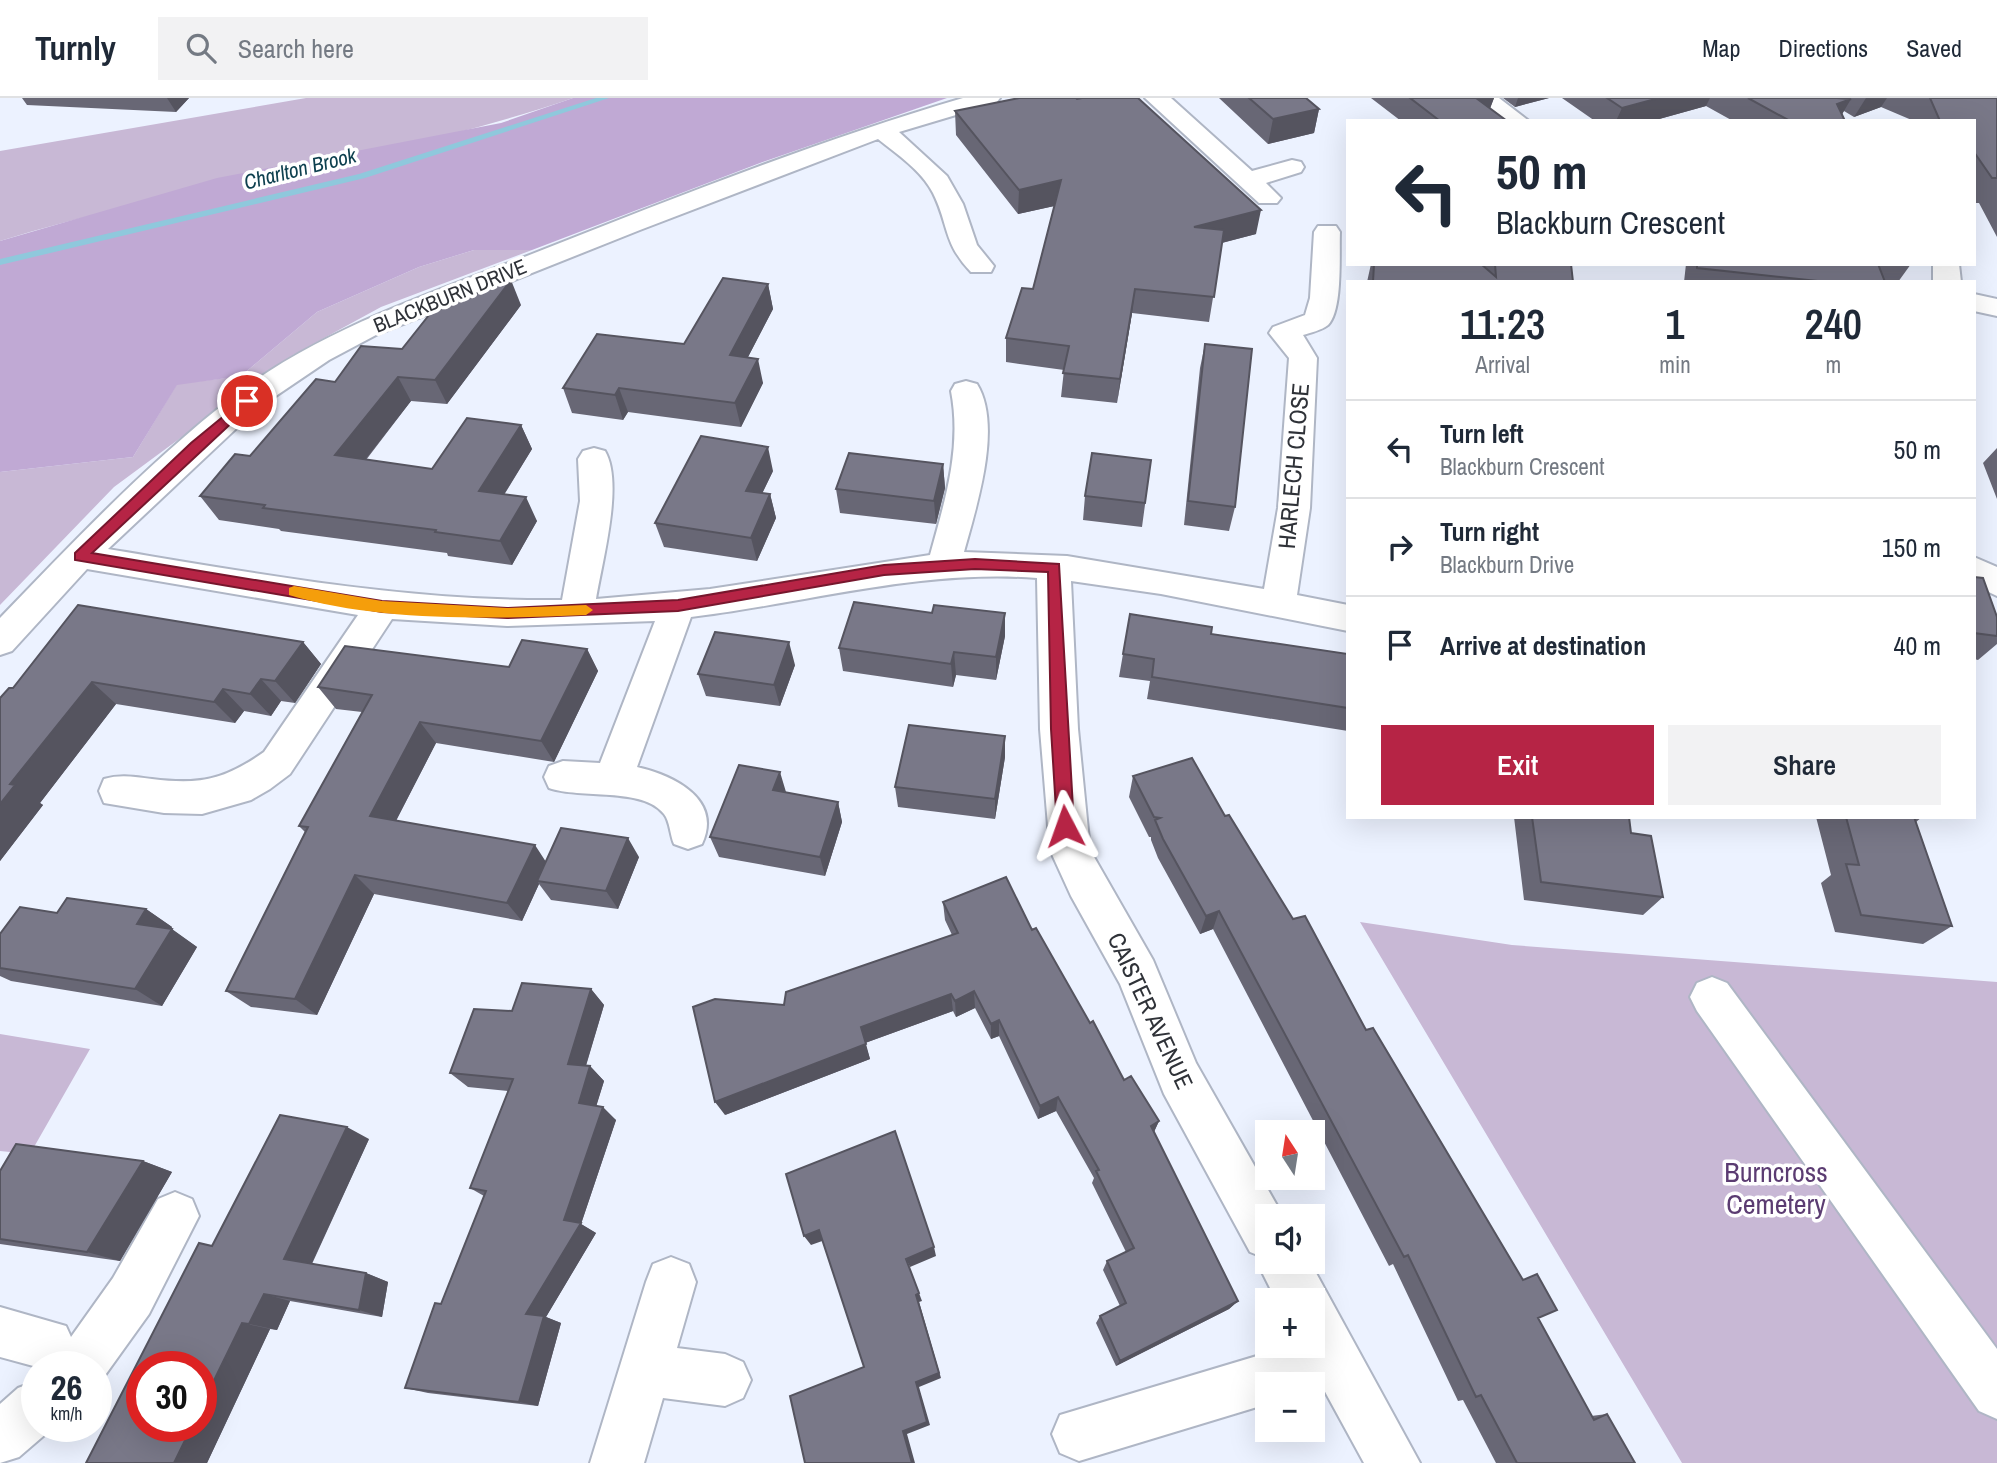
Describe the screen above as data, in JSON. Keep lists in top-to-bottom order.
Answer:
{
  "streets": {
    "street": ["BLACKBURN DRIVE", "HARLECH CLOSE", "CAISTER AVENUE"]
  },
  "water": ["Charlton Brook"],
  "parks": ["Burncross Cemetery"],
  "north": "top",
  "page": {
    "header": "Turnly",
    "search": "Search here",
    "nav": ["Map", "Directions", "Saved"],
    "turn": ["50 m", "Blackburn Crescent"],
    "eta": [
      "11:23",
      "Arrival",
      "1",
      "min",
      "240",
      "m"
    ],
    "list": [
      {
        "name": "Turn left",
        "note": "Blackburn Crescent",
        "value": "50 m"
      },
      {
        "name": "Turn right",
        "note": "Blackburn Drive",
        "value": "150 m"
      },
      {
        "name": "Arrive at destination",
        "value": "40 m"
      }
    ],
    "buttons": ["Exit", "Share"],
    "map_buttons": ["+", "−"],
    "speed": "26 km/h",
    "limit": "30"
  }
}
